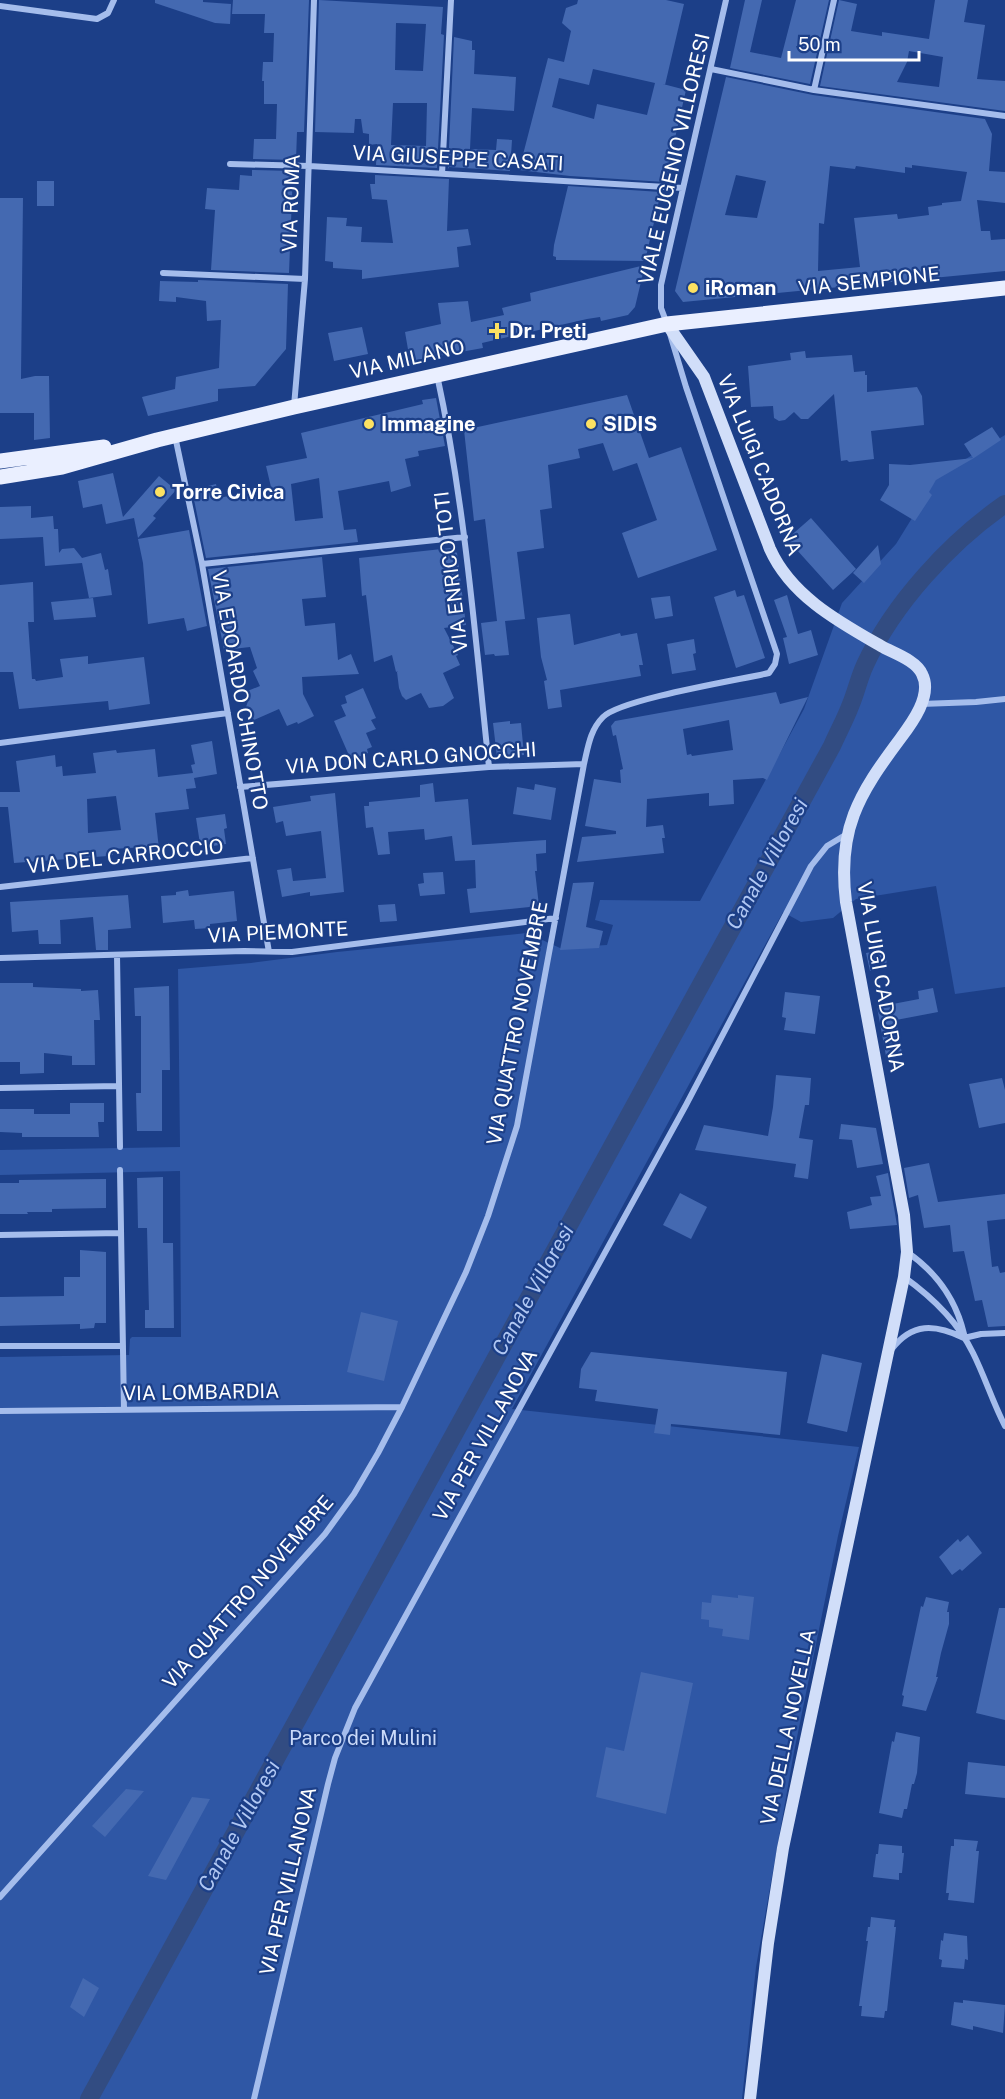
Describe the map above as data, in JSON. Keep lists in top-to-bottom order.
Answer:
{
  "streets": {
    "main road": ["VIA SEMPIONE", "VIA MILANO"],
    "street": [
      "VIA GIUSEPPE CASATI",
      "VIALE EUGENIO VILLORESI",
      "VIA ROMA",
      "VIA LUIGI CADORNA",
      "VIA ENRICO TOTI",
      "VIA EDOARDO CHINOTTO",
      "VIA DON CARLO GNOCCHI",
      "VIA DEL CARROCCIO",
      "VIA PIEMONTE",
      "VIA QUATTRO NOVEMBRE",
      "VIA LOMBARDIA",
      "VIA PER VILLANOVA",
      "VIA DELLA NOVELLA"
    ]
  },
  "crossings": [
    ["VIA GIUSEPPE CASATI", "VIALE EUGENIO VILLORESI"],
    ["VIA GIUSEPPE CASATI", "VIA ROMA"],
    ["VIALE EUGENIO VILLORESI", "VIA SEMPIONE"],
    ["VIALE EUGENIO VILLORESI", "VIA MILANO"],
    ["VIALE EUGENIO VILLORESI", "VIA LUIGI CADORNA"],
    ["VIALE EUGENIO VILLORESI", "VIA QUATTRO NOVEMBRE"],
    ["VIA ROMA", "VIA MILANO"],
    ["VIA SEMPIONE", "VIA MILANO"],
    ["VIA SEMPIONE", "VIA LUIGI CADORNA"],
    ["VIA SEMPIONE", "VIA QUATTRO NOVEMBRE"],
    ["VIA MILANO", "VIA LUIGI CADORNA"],
    ["VIA MILANO", "VIA ENRICO TOTI"],
    ["VIA MILANO", "VIA EDOARDO CHINOTTO"],
    ["VIA MILANO", "VIA QUATTRO NOVEMBRE"],
    ["VIA LUIGI CADORNA", "VIA QUATTRO NOVEMBRE"],
    ["VIA LUIGI CADORNA", "VIA PER VILLANOVA"],
    ["VIA LUIGI CADORNA", "VIA DELLA NOVELLA"],
    ["VIA ENRICO TOTI", "VIA DON CARLO GNOCCHI"],
    ["VIA EDOARDO CHINOTTO", "VIA DON CARLO GNOCCHI"],
    ["VIA EDOARDO CHINOTTO", "VIA DEL CARROCCIO"],
    ["VIA EDOARDO CHINOTTO", "VIA PIEMONTE"],
    ["VIA DON CARLO GNOCCHI", "VIA QUATTRO NOVEMBRE"],
    ["VIA PIEMONTE", "VIA QUATTRO NOVEMBRE"],
    ["VIA QUATTRO NOVEMBRE", "VIA LOMBARDIA"]
  ],
  "water": ["Canale Villoresi"],
  "parks": ["Parco dei Mulini"],
  "places": {
    "other": [
      "iRoman",
      "Immagine",
      "SIDIS",
      "Torre Civica"
    ],
    "health": ["Dr. Preti"]
  },
  "scale_bar": "50 m"
}
